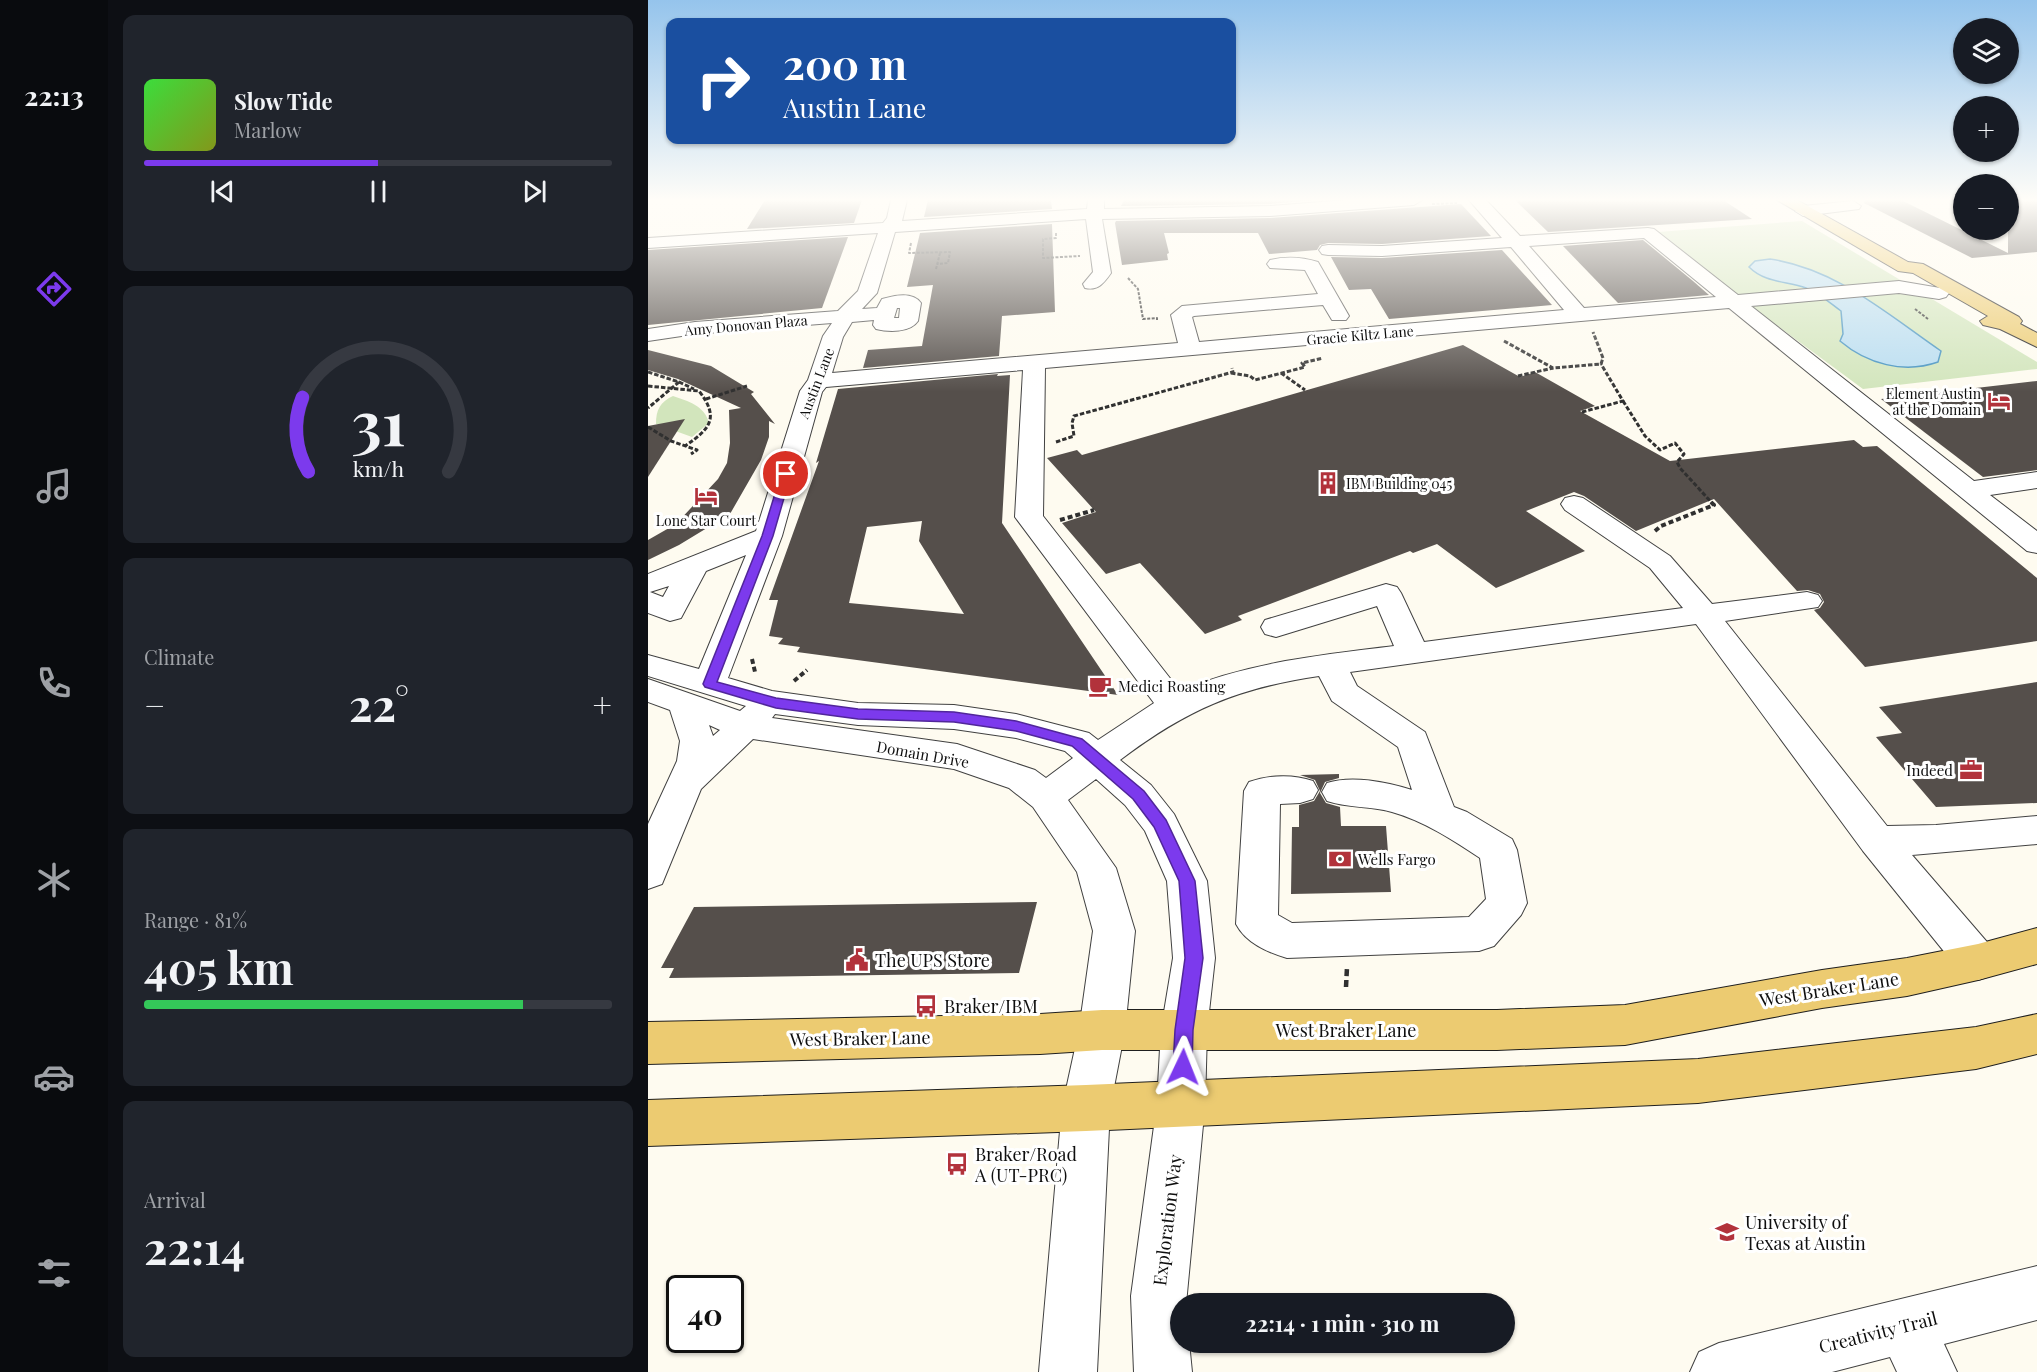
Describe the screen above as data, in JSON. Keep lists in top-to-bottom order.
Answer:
{
  "streets": {
    "main road": ["West Braker Lane"],
    "street": [
      "Amy Donovan Plaza",
      "Gracie Kiltz Lane",
      "Austin Lane",
      "Domain Drive",
      "Exploration Way",
      "Creativity Trail"
    ]
  },
  "crossings": [
    ["Amy Donovan Plaza", "Austin Lane"],
    ["Austin Lane", "Domain Drive"],
    ["Domain Drive", "West Braker Lane"],
    ["Domain Drive", "Exploration Way"]
  ],
  "places": {
    "hotel": ["Element Austin at the Domain", "Lone Star Court"],
    "building": ["IBM Building 045"],
    "cafe": ["Medici Roasting"],
    "office": ["Indeed"],
    "bank": ["Wells Fargo"],
    "public building": ["The UPS Store"],
    "bus stop": ["Braker/IBM", "Braker/Road A (UT-PRC)"],
    "school or university": ["University of Texas at Austin"]
  },
  "page": {
    "tabs": "22:13",
    "map_buttons": ["+", "−"],
    "turn": ["200 m", "Austin Lane"],
    "song": ["Slow Tide", "Marlow"],
    "tile": [
      "Climate",
      ["Range · 81%", "405 km"],
      ["Arrival", "22:14"]
    ],
    "heat": ["−", "22°", "+"],
    "limit": "40",
    "trip": "22:14 · 1 min · 310 m",
    "gauge": ["31", "km/h"]
  }
}
